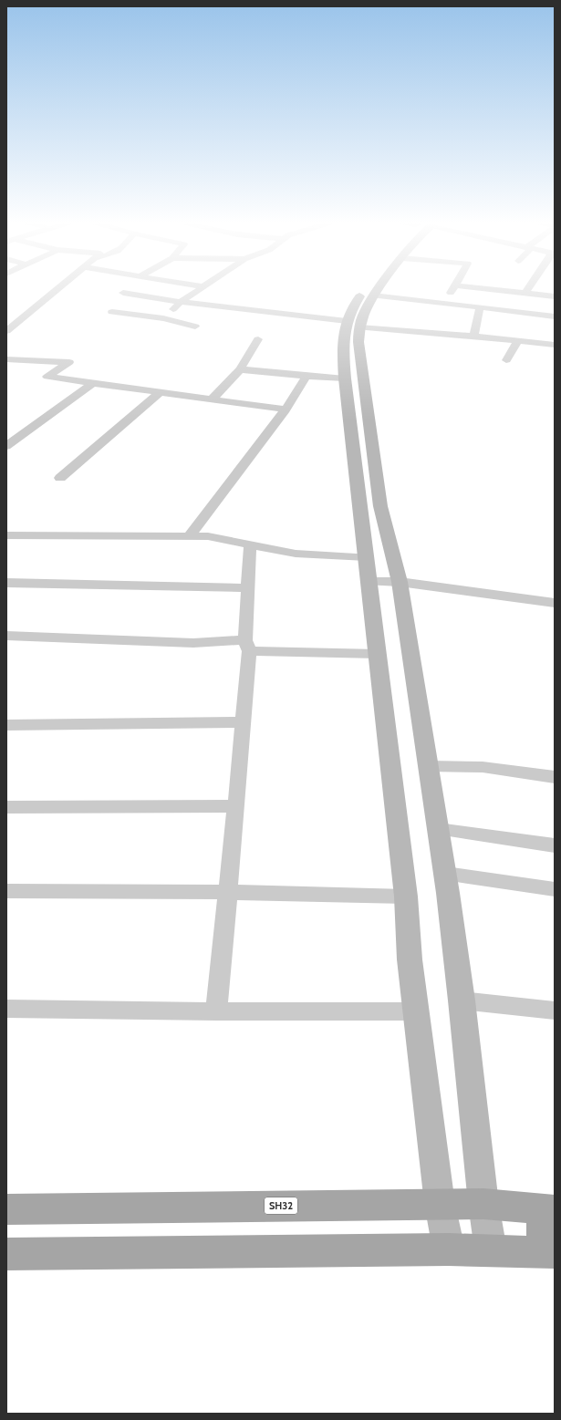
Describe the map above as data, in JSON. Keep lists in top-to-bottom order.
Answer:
{
  "streets": {
    "main road": ["SH32"]
  }
}
